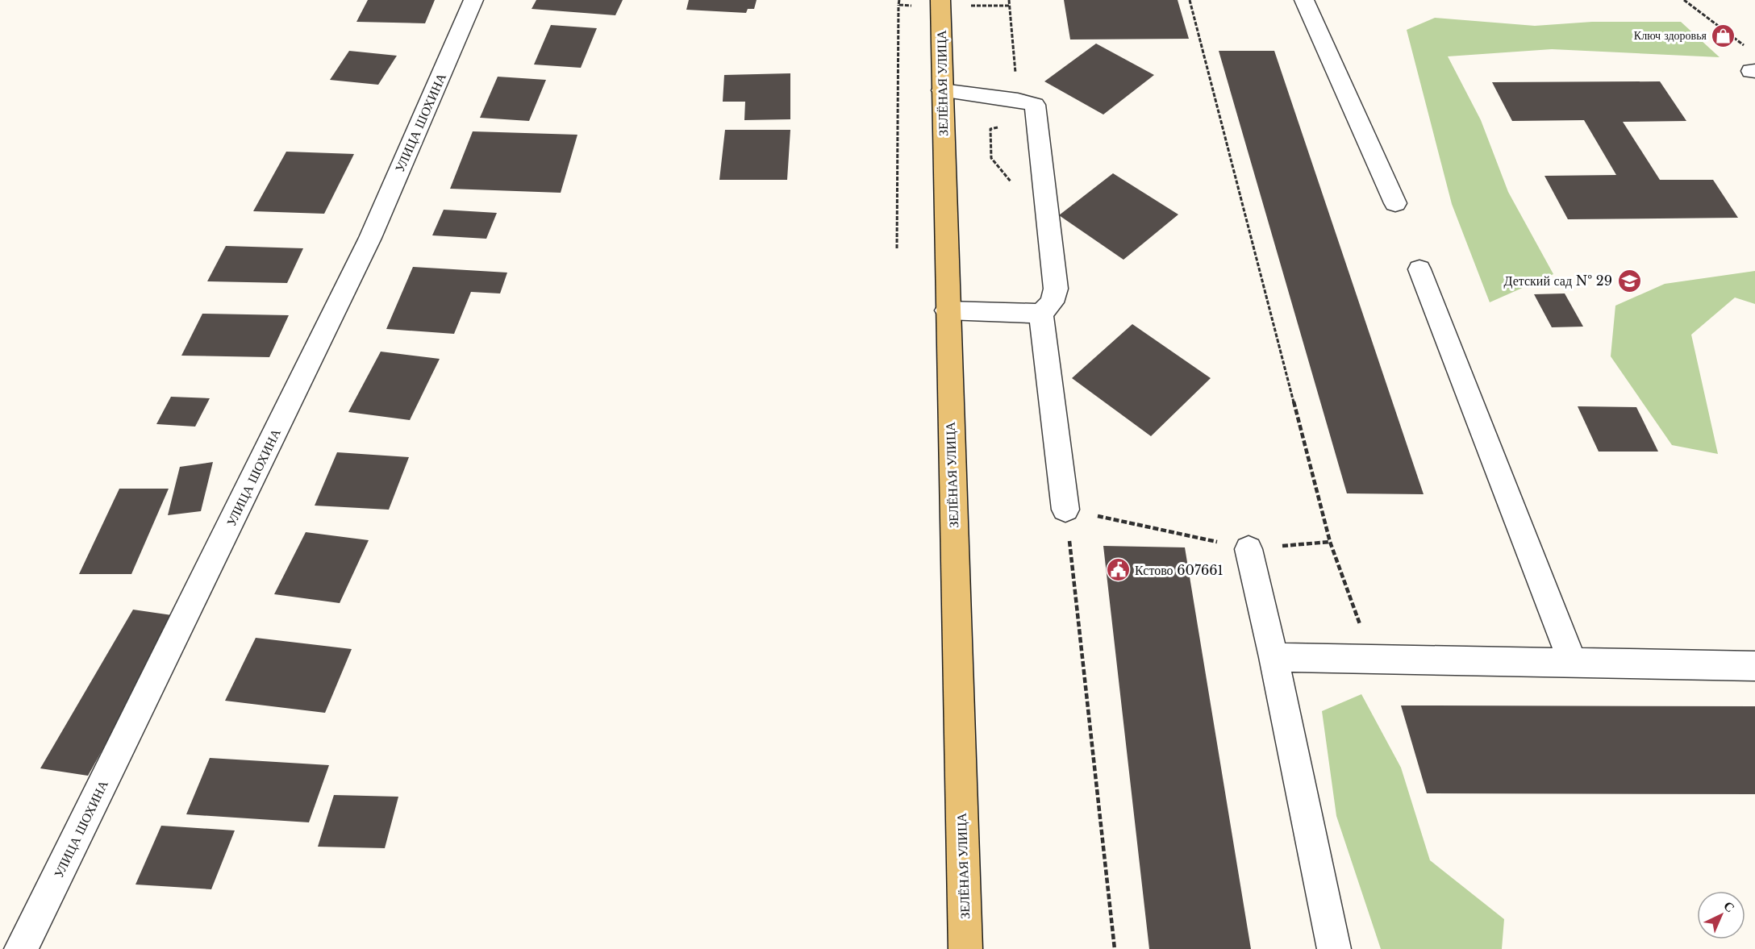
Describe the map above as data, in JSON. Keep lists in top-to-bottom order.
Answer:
{
  "streets": {
    "main road": ["ЗЕЛЁНАЯ УЛИЦА"],
    "street": ["УЛИЦА ШОХИНА"]
  },
  "places": {
    "shop": ["Ключ здоровья"],
    "school or university": ["Детский сад № 29"],
    "public building": ["Кстово 607661"]
  },
  "north": "top right"
}
